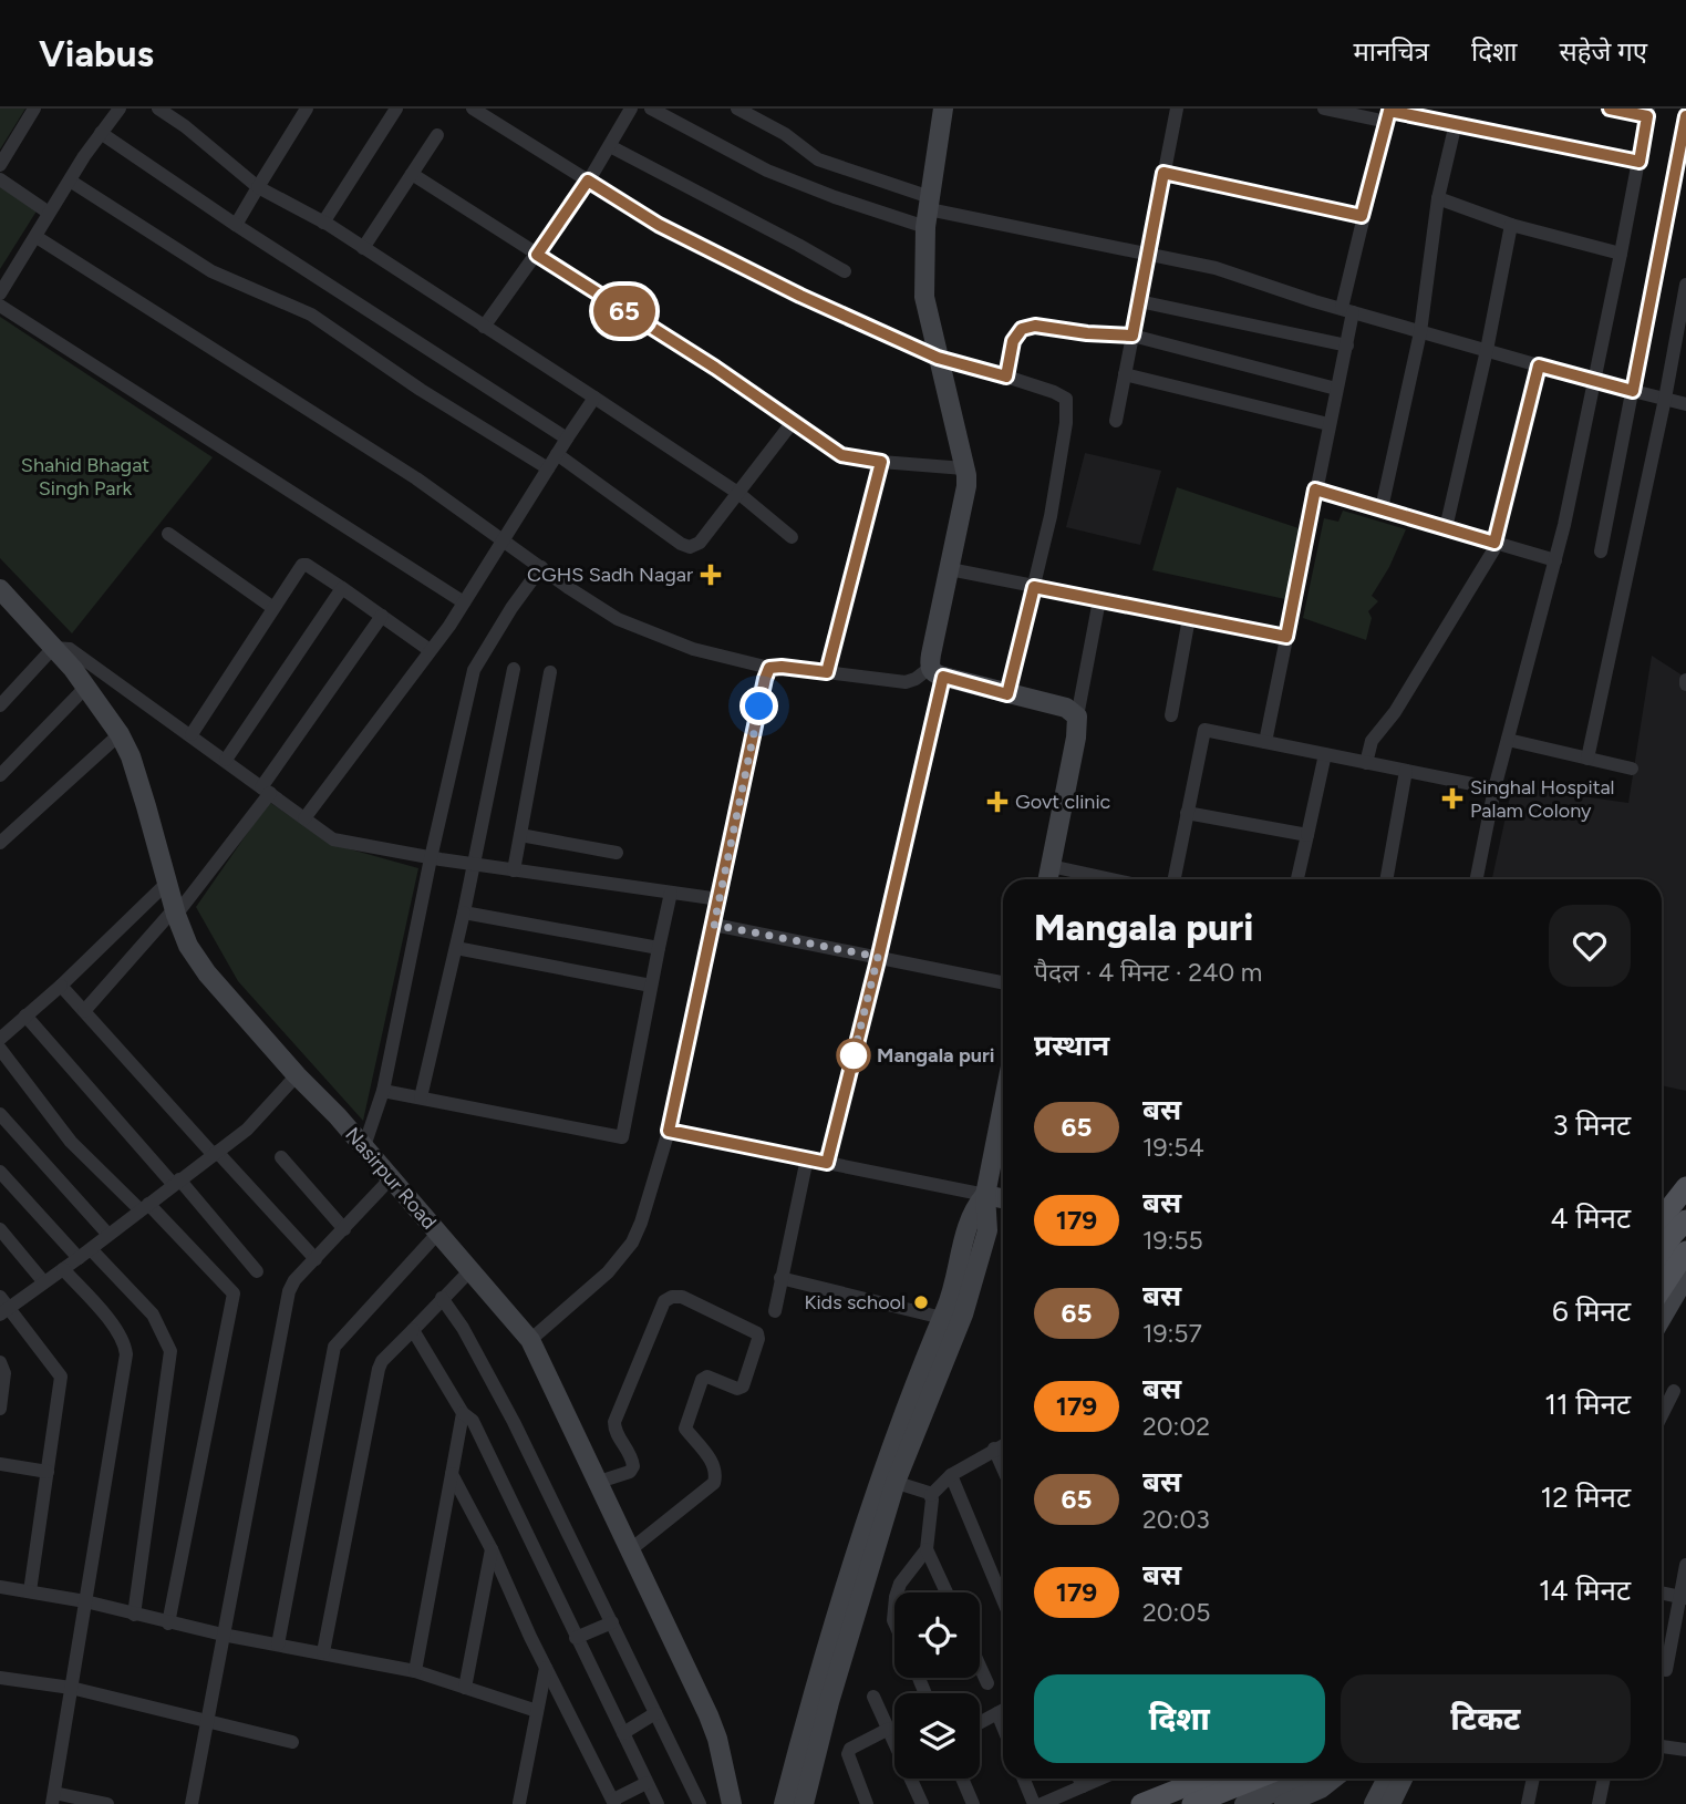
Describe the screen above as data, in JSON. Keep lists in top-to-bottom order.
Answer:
{
  "streets": {
    "street": ["Nasirpur Road"]
  },
  "parks": ["Shahid Bhagat Singh Park"],
  "places": {
    "health": ["CGHS Sadh Nagar", "Singhal Hospital Palam Colony", "Govt clinic"],
    "other": ["Mangala puri", "Kids school"]
  },
  "lines": ["bus line 65"],
  "page": {
    "header": "Viabus",
    "nav": ["मानचित्र", "दिशा", "सहेजे गए"],
    "on_map": "65",
    "heading": [
      ["Mangala puri", "पैदल · 4 मिनट · 240 m"],
      "प्रस्थान"
    ],
    "list": [
      {
        "mark": "65",
        "name": "बस",
        "note": "19:54",
        "value": "3 मिनट"
      },
      {
        "mark": "179",
        "name": "बस",
        "note": "19:55",
        "value": "4 मिनट"
      },
      {
        "mark": "65",
        "name": "बस",
        "note": "19:57",
        "value": "6 मिनट"
      },
      {
        "mark": "179",
        "name": "बस",
        "note": "20:02",
        "value": "11 मिनट"
      },
      {
        "mark": "65",
        "name": "बस",
        "note": "20:03",
        "value": "12 मिनट"
      },
      {
        "mark": "179",
        "name": "बस",
        "note": "20:05",
        "value": "14 मिनट"
      }
    ],
    "buttons": ["दिशा", "टिकट"]
  }
}
